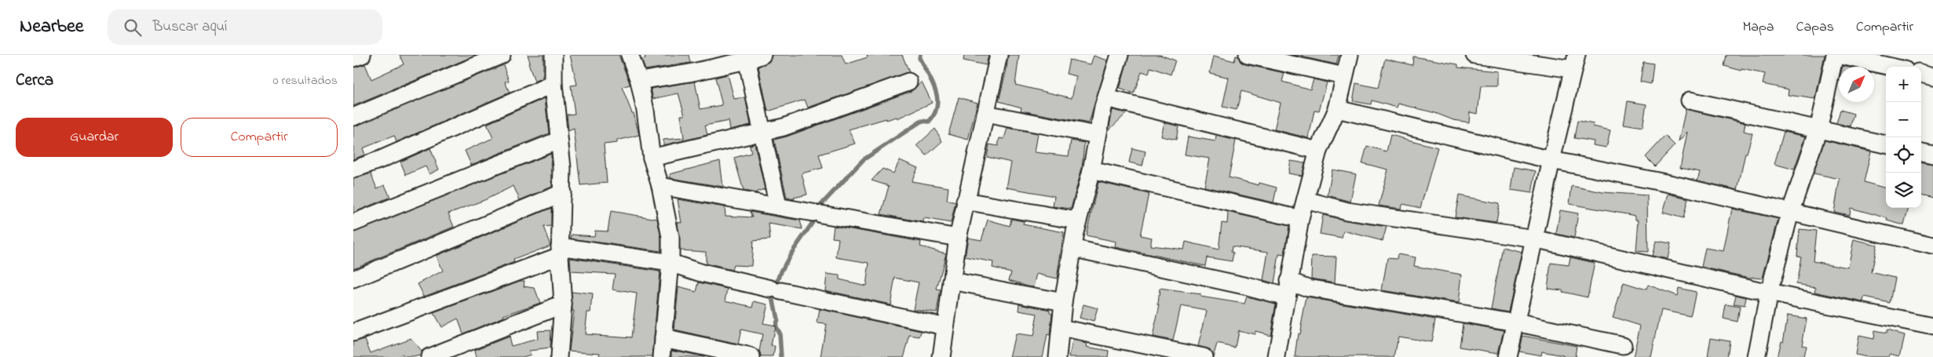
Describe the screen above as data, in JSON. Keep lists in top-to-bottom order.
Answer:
{
  "north": "top right",
  "page": {
    "header": "Nearbee",
    "search": "Buscar aquí",
    "nav": ["Mapa", "Capas", "Compartir"],
    "heading": ["Cerca", "0 resultados"],
    "map_buttons": ["+", "−"],
    "buttons": ["Guardar", "Compartir"]
  }
}
